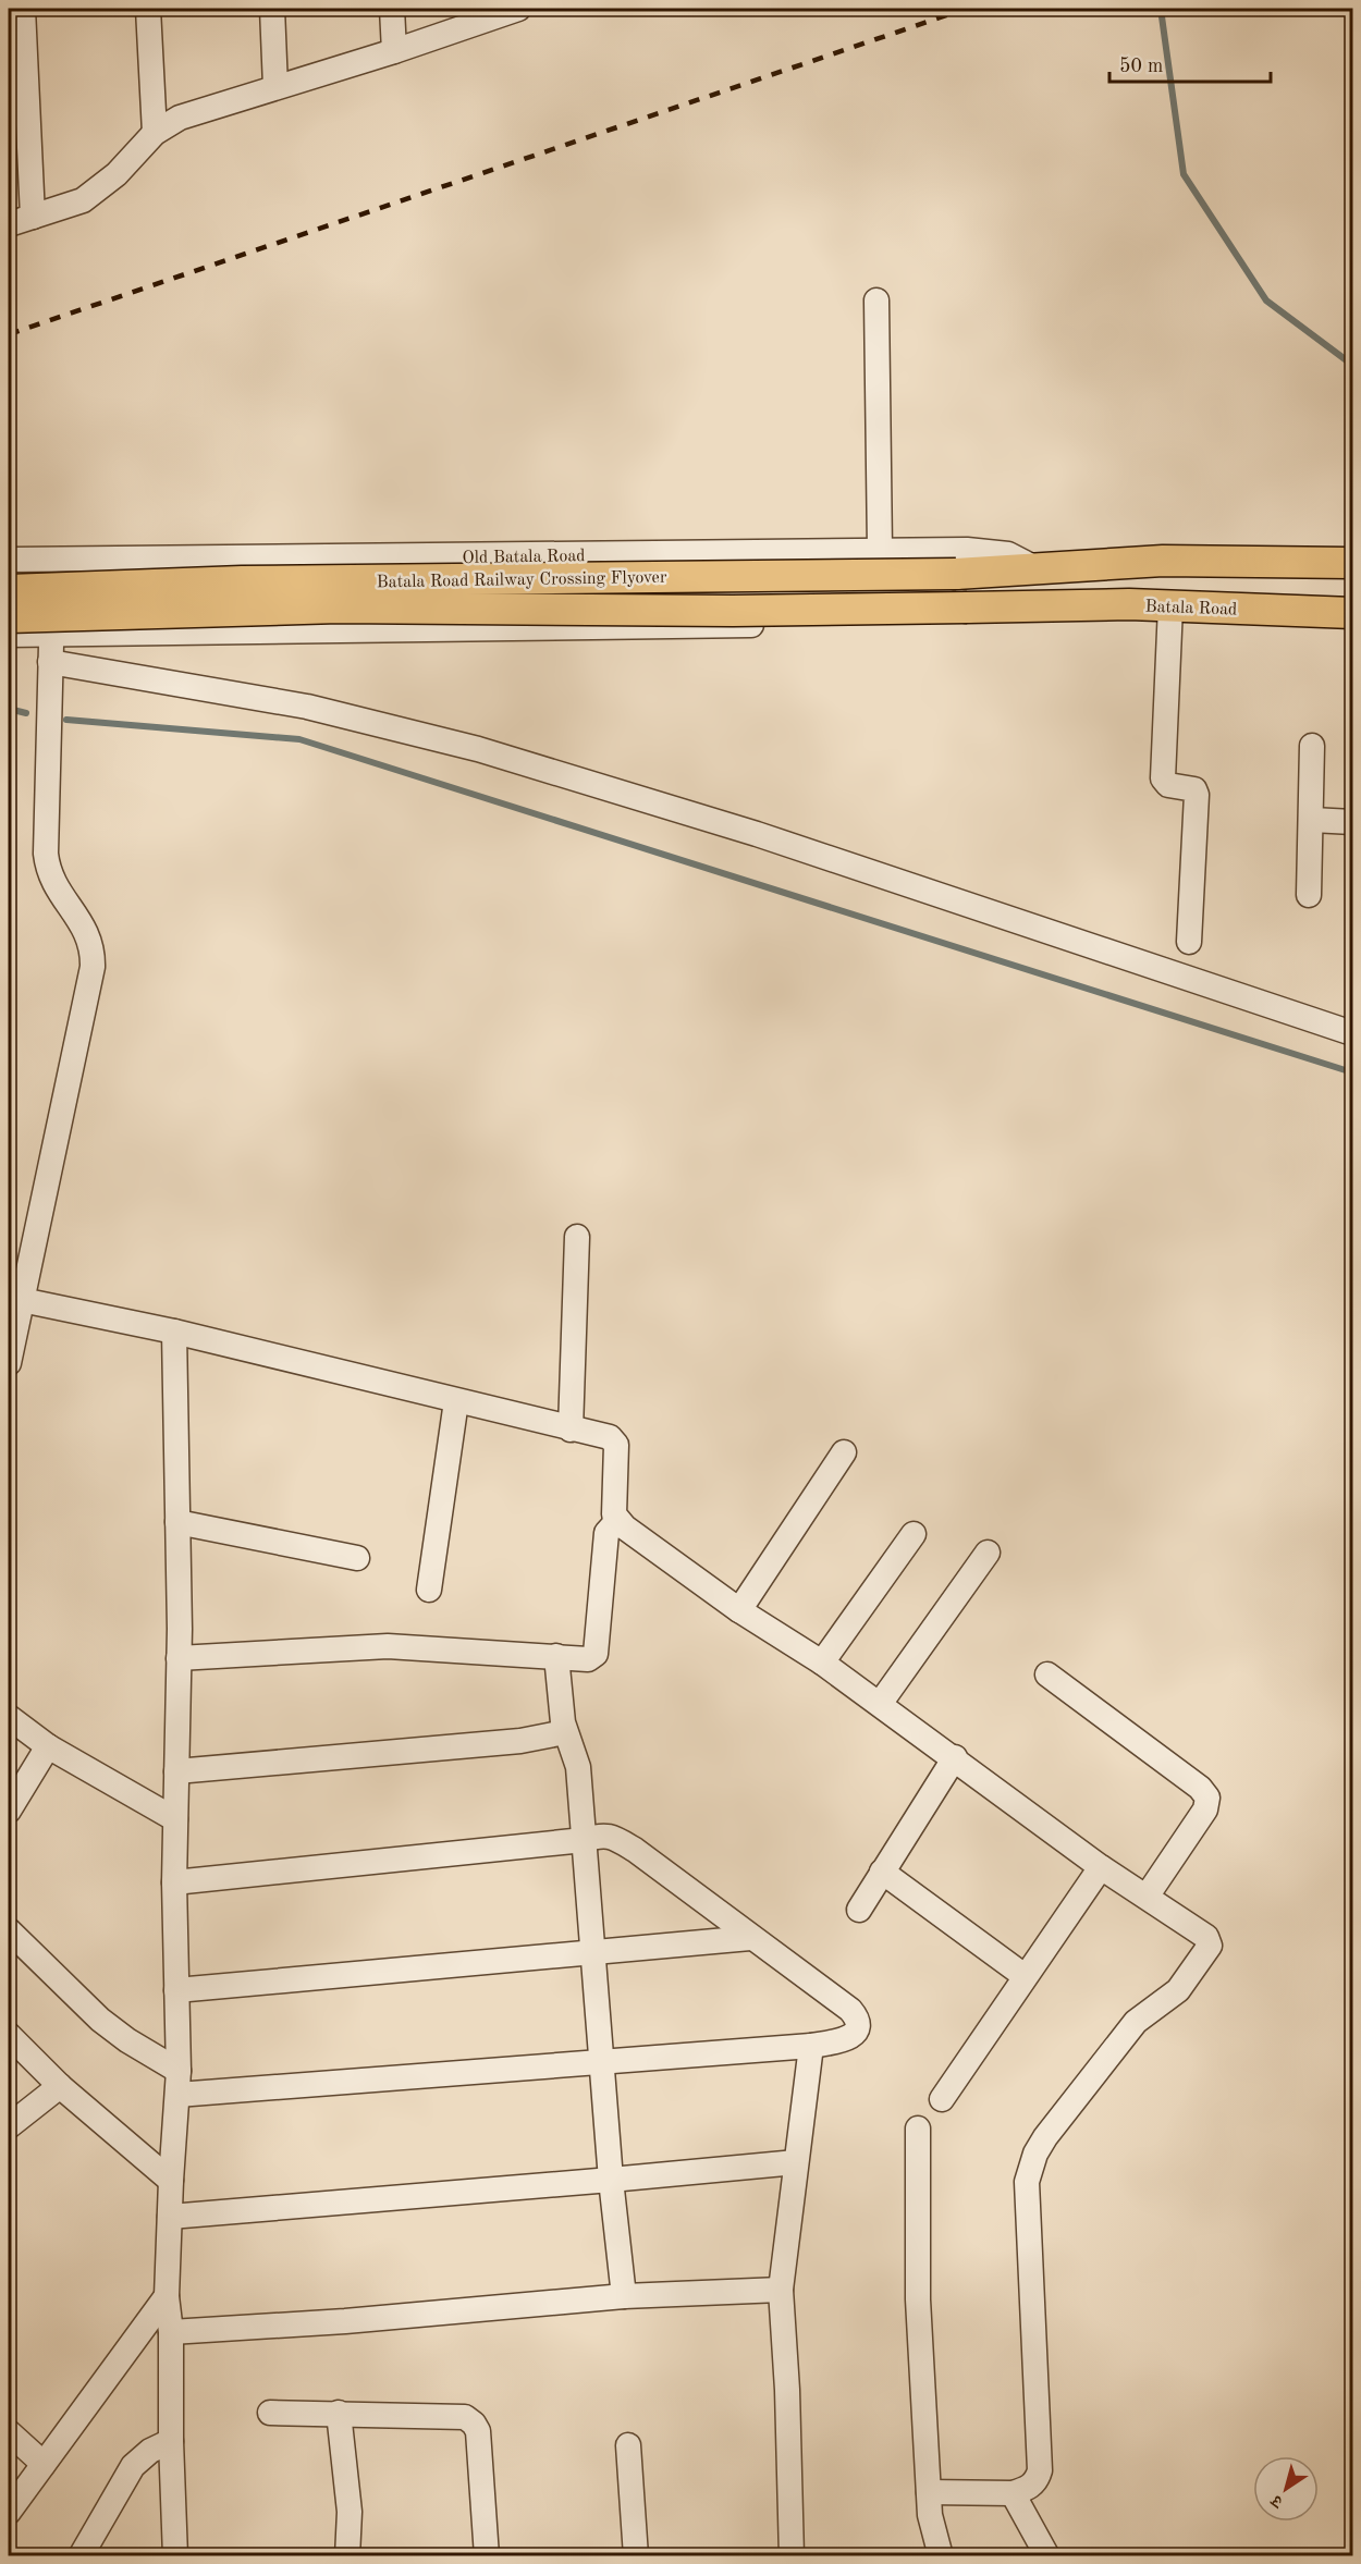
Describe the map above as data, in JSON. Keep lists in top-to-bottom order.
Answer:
{
  "streets": {
    "main road": ["Batala Road Railway Crossing Flyover", "Batala Road"],
    "street": ["Old Batala Road"]
  },
  "crossings": [
    ["Old Batala Road", "Batala Road Railway Crossing Flyover"],
    ["Batala Road Railway Crossing Flyover", "Batala Road"]
  ],
  "scale_bar": "50 m",
  "north": "bottom left"
}
